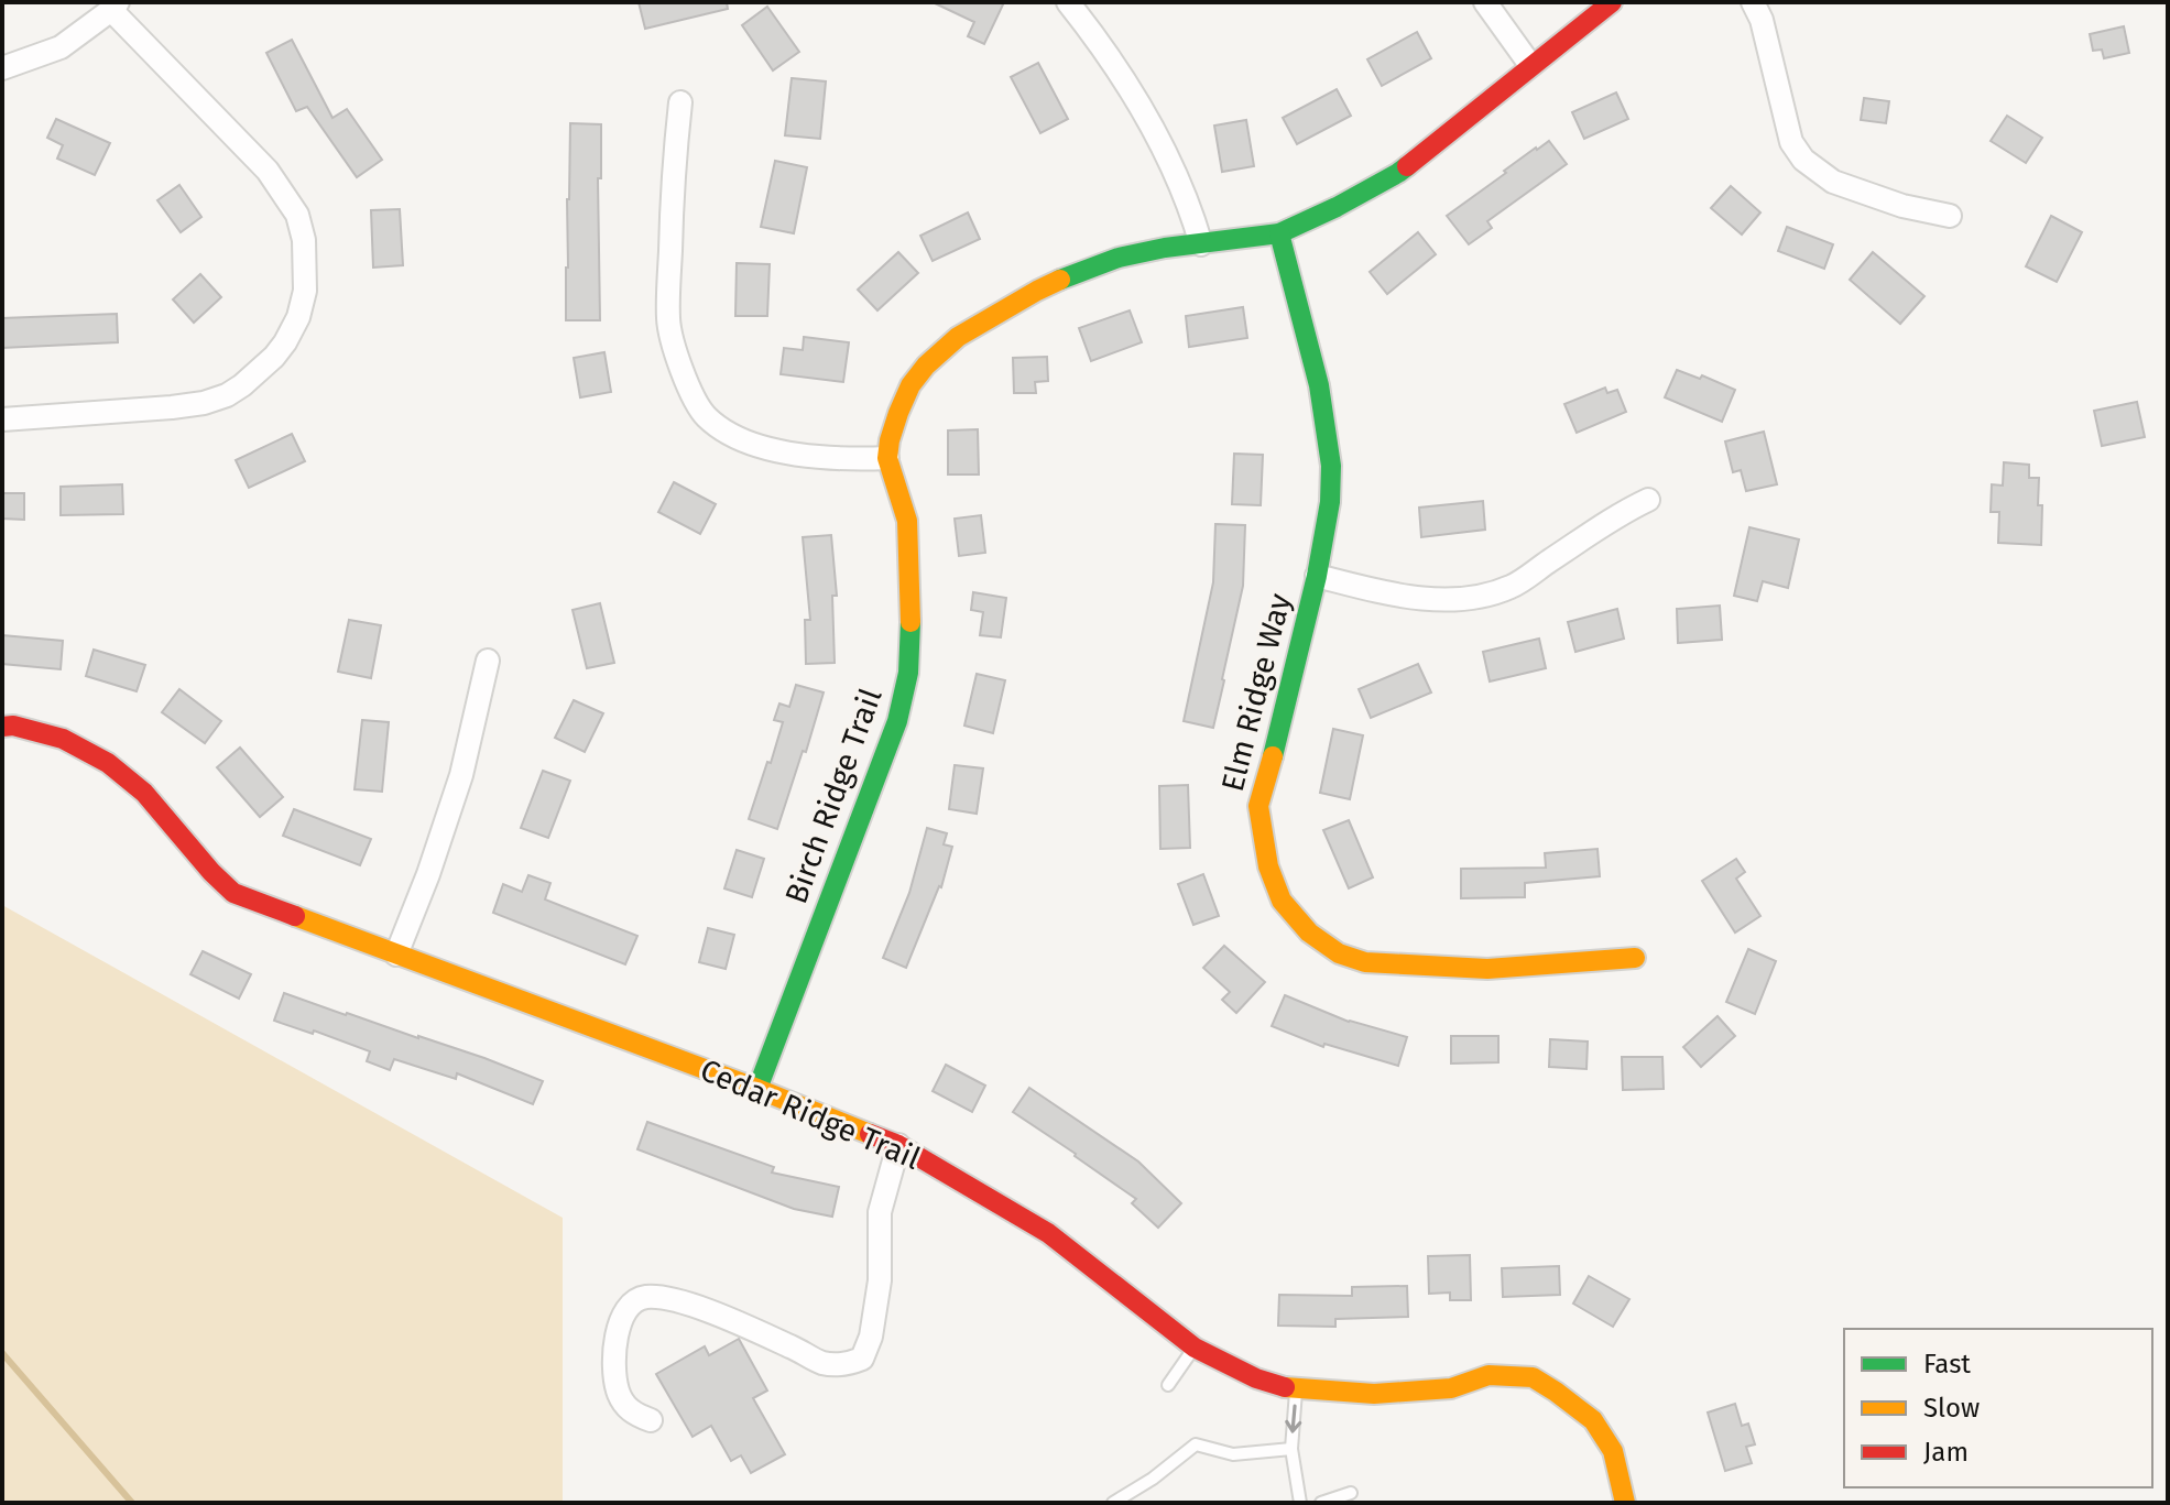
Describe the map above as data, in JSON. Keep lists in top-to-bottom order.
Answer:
{
  "streets": {
    "street": ["Elm Ridge Way", "Birch Ridge Trail", "Cedar Ridge Trail"]
  },
  "crossings": [
    ["Birch Ridge Trail", "Cedar Ridge Trail"]
  ],
  "legend": ["Fast", "Slow", "Jam"]
}
